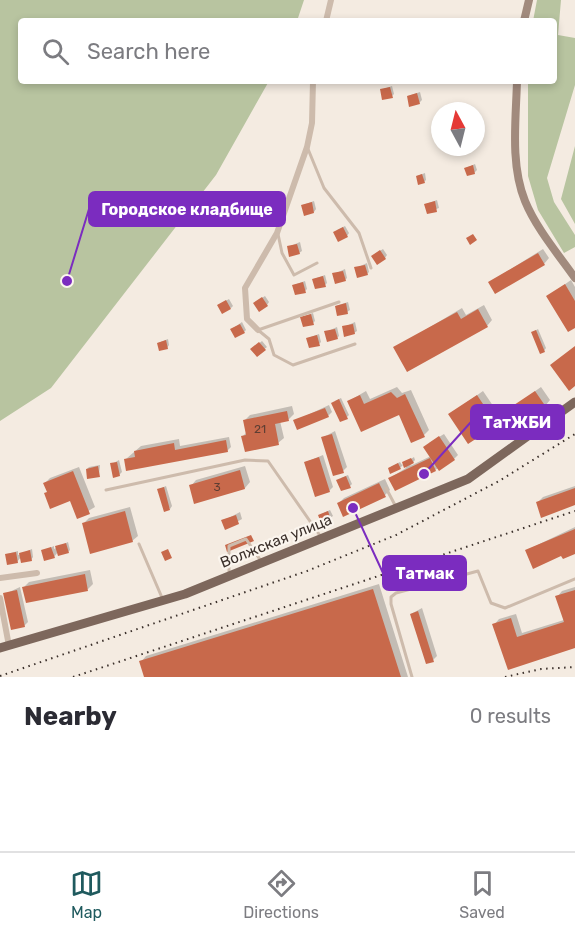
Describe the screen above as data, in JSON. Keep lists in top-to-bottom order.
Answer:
{
  "streets": {
    "main road": ["Волжская улица"]
  },
  "places": ["Городское кладбище", "ТатЖБИ", "Татмак"],
  "house_numbers": ["21", "3"],
  "north": "top",
  "page": {
    "search": "Search here",
    "heading": ["Nearby", "0 results"],
    "nav": ["Map", "Directions", "Saved"]
  }
}
